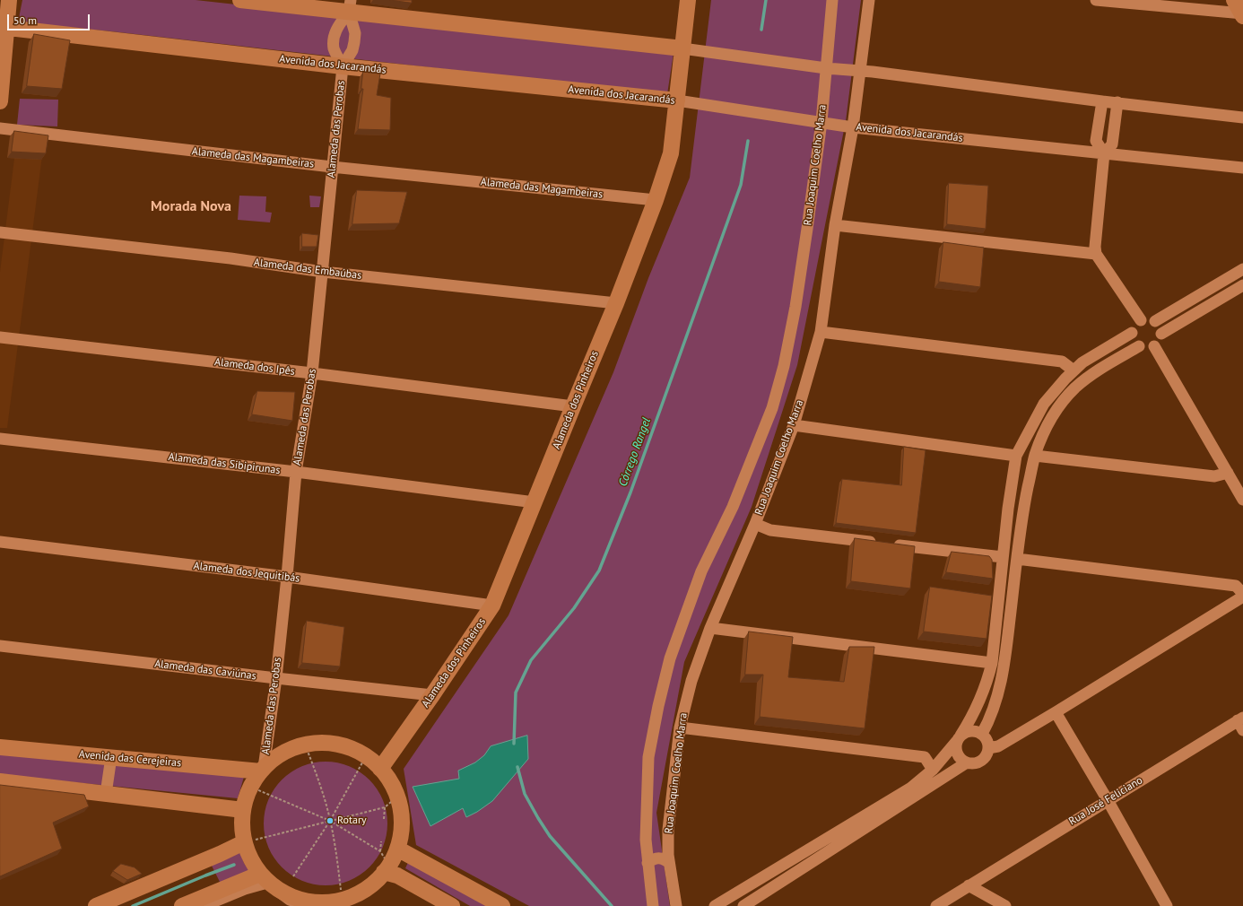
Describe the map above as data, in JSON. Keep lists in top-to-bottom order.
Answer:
{
  "streets": {
    "street": [
      "Avenida dos Jacarandás",
      "Alameda das Perobas",
      "Alameda das Magambeiras",
      "Rua Joaquim Coelho Marra",
      "Alameda das Embaúbas",
      "Alameda dos Ipês",
      "Alameda dos Pinheiros",
      "Alameda das Sibipirunas",
      "Alameda dos Jequitibás",
      "Alameda das Caviúnas",
      "Avenida das Cerejeiras",
      "Rua José Feliciano"
    ]
  },
  "crossings": [
    ["Avenida dos Jacarandás", "Alameda das Perobas"],
    ["Avenida dos Jacarandás", "Rua Joaquim Coelho Marra"],
    ["Avenida dos Jacarandás", "Alameda dos Pinheiros"],
    ["Alameda das Perobas", "Alameda das Magambeiras"],
    ["Alameda das Perobas", "Alameda das Embaúbas"],
    ["Alameda das Perobas", "Alameda dos Ipês"],
    ["Alameda das Perobas", "Alameda das Sibipirunas"],
    ["Alameda das Perobas", "Alameda dos Jequitibás"],
    ["Alameda das Perobas", "Alameda das Caviúnas"],
    ["Alameda das Perobas", "Avenida das Cerejeiras"],
    ["Alameda das Magambeiras", "Alameda dos Pinheiros"],
    ["Alameda das Embaúbas", "Alameda dos Pinheiros"],
    ["Alameda dos Ipês", "Alameda dos Pinheiros"],
    ["Alameda dos Pinheiros", "Alameda das Sibipirunas"],
    ["Alameda dos Pinheiros", "Alameda dos Jequitibás"],
    ["Alameda dos Pinheiros", "Alameda das Caviúnas"]
  ],
  "districts": ["Morada Nova"],
  "water": ["Córrego Rangel"],
  "places": ["Rotary"],
  "scale_bar": "50 m"
}
